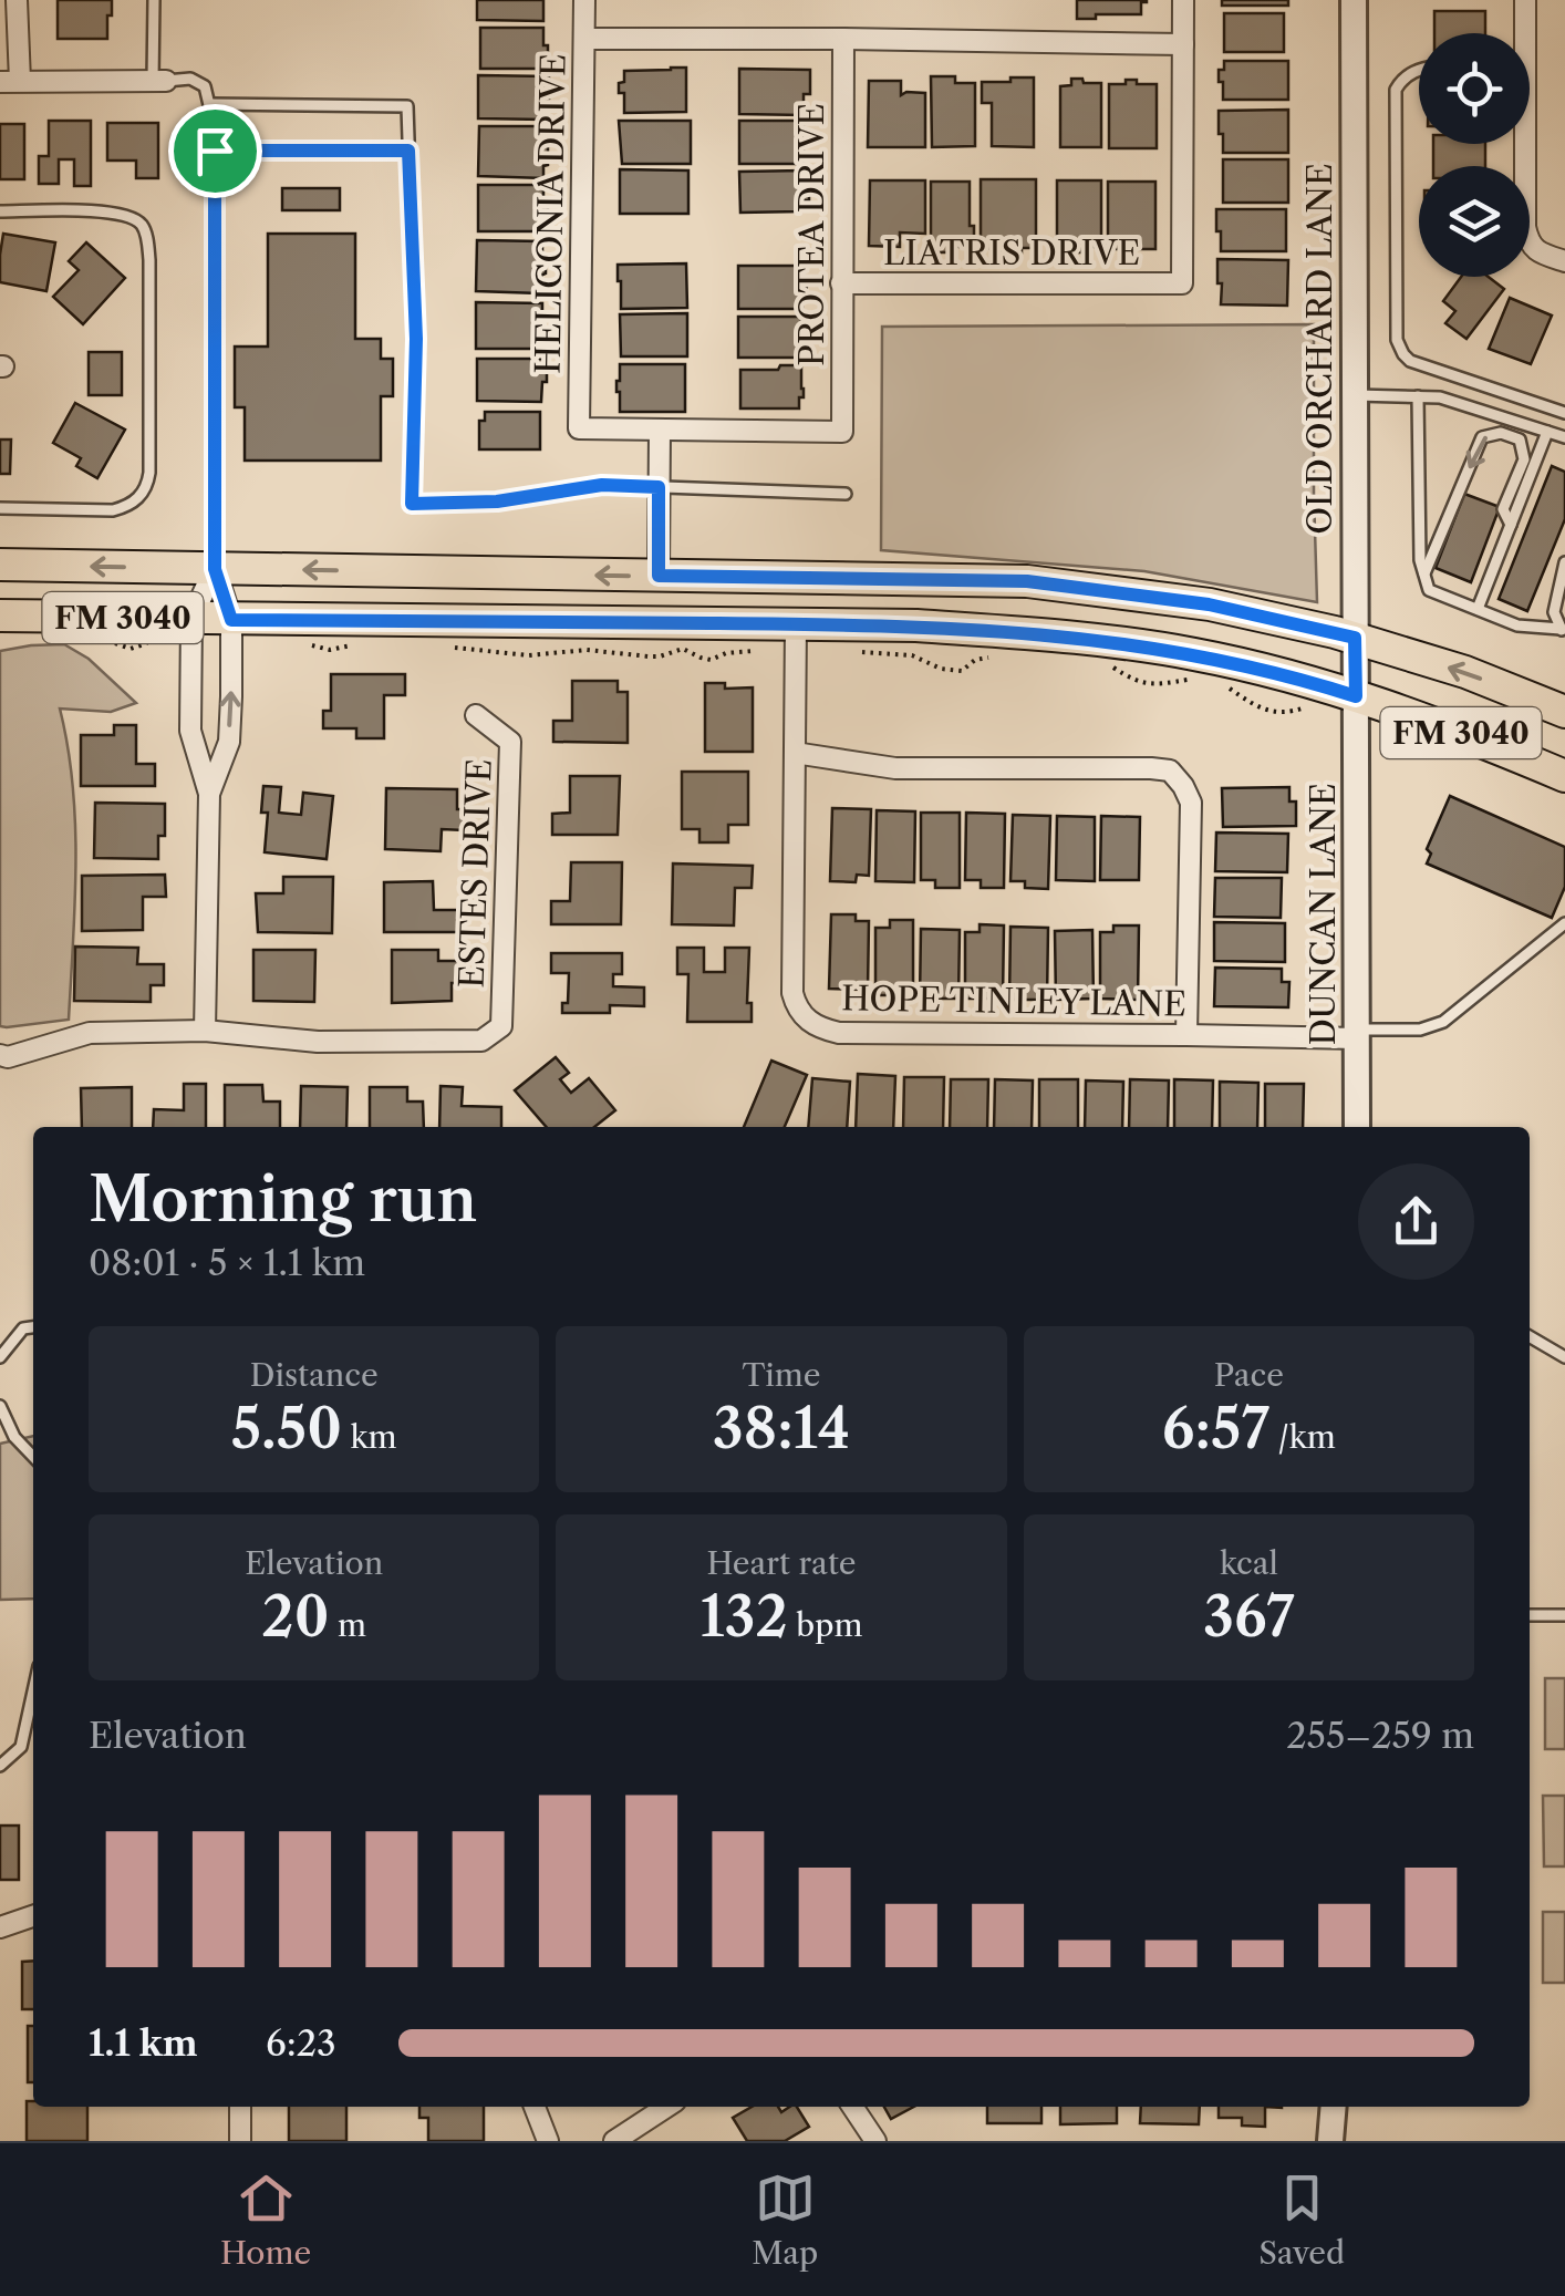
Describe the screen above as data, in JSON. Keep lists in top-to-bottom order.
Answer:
{
  "streets": {
    "main road": ["FM 3040"],
    "street": [
      "HELICONIA DRIVE",
      "PROTEA DRIVE",
      "LIATRIS DRIVE",
      "OLD ORCHARD LANE",
      "ESTES DRIVE",
      "DUNCAN LANE",
      "HOPE TINLEY LANE"
    ]
  },
  "crossings": [
    ["HELICONIA DRIVE", "PROTEA DRIVE"],
    ["PROTEA DRIVE", "LIATRIS DRIVE"],
    ["OLD ORCHARD LANE", "FM 3040"],
    ["OLD ORCHARD LANE", "DUNCAN LANE"],
    ["FM 3040", "DUNCAN LANE"],
    ["FM 3040", "HOPE TINLEY LANE"],
    ["DUNCAN LANE", "HOPE TINLEY LANE"]
  ],
  "page": {
    "heading": ["Morning run", "08:01 · 5 × 1.1 km"],
    "stats": [
      ["Distance", "5.50 km"],
      ["Time", "38:14"],
      ["Pace", "6:57 /km"],
      ["Elevation", "20 m"],
      ["Heart rate", "132 bpm"],
      ["kcal", "367"]
    ],
    "chart": ["Elevation", "255–259 m"],
    "list": [
      {
        "name": "1.1 km",
        "note": "6:23"
      }
    ],
    "tabs": ["Home", "Map", "Saved"]
  }
}
